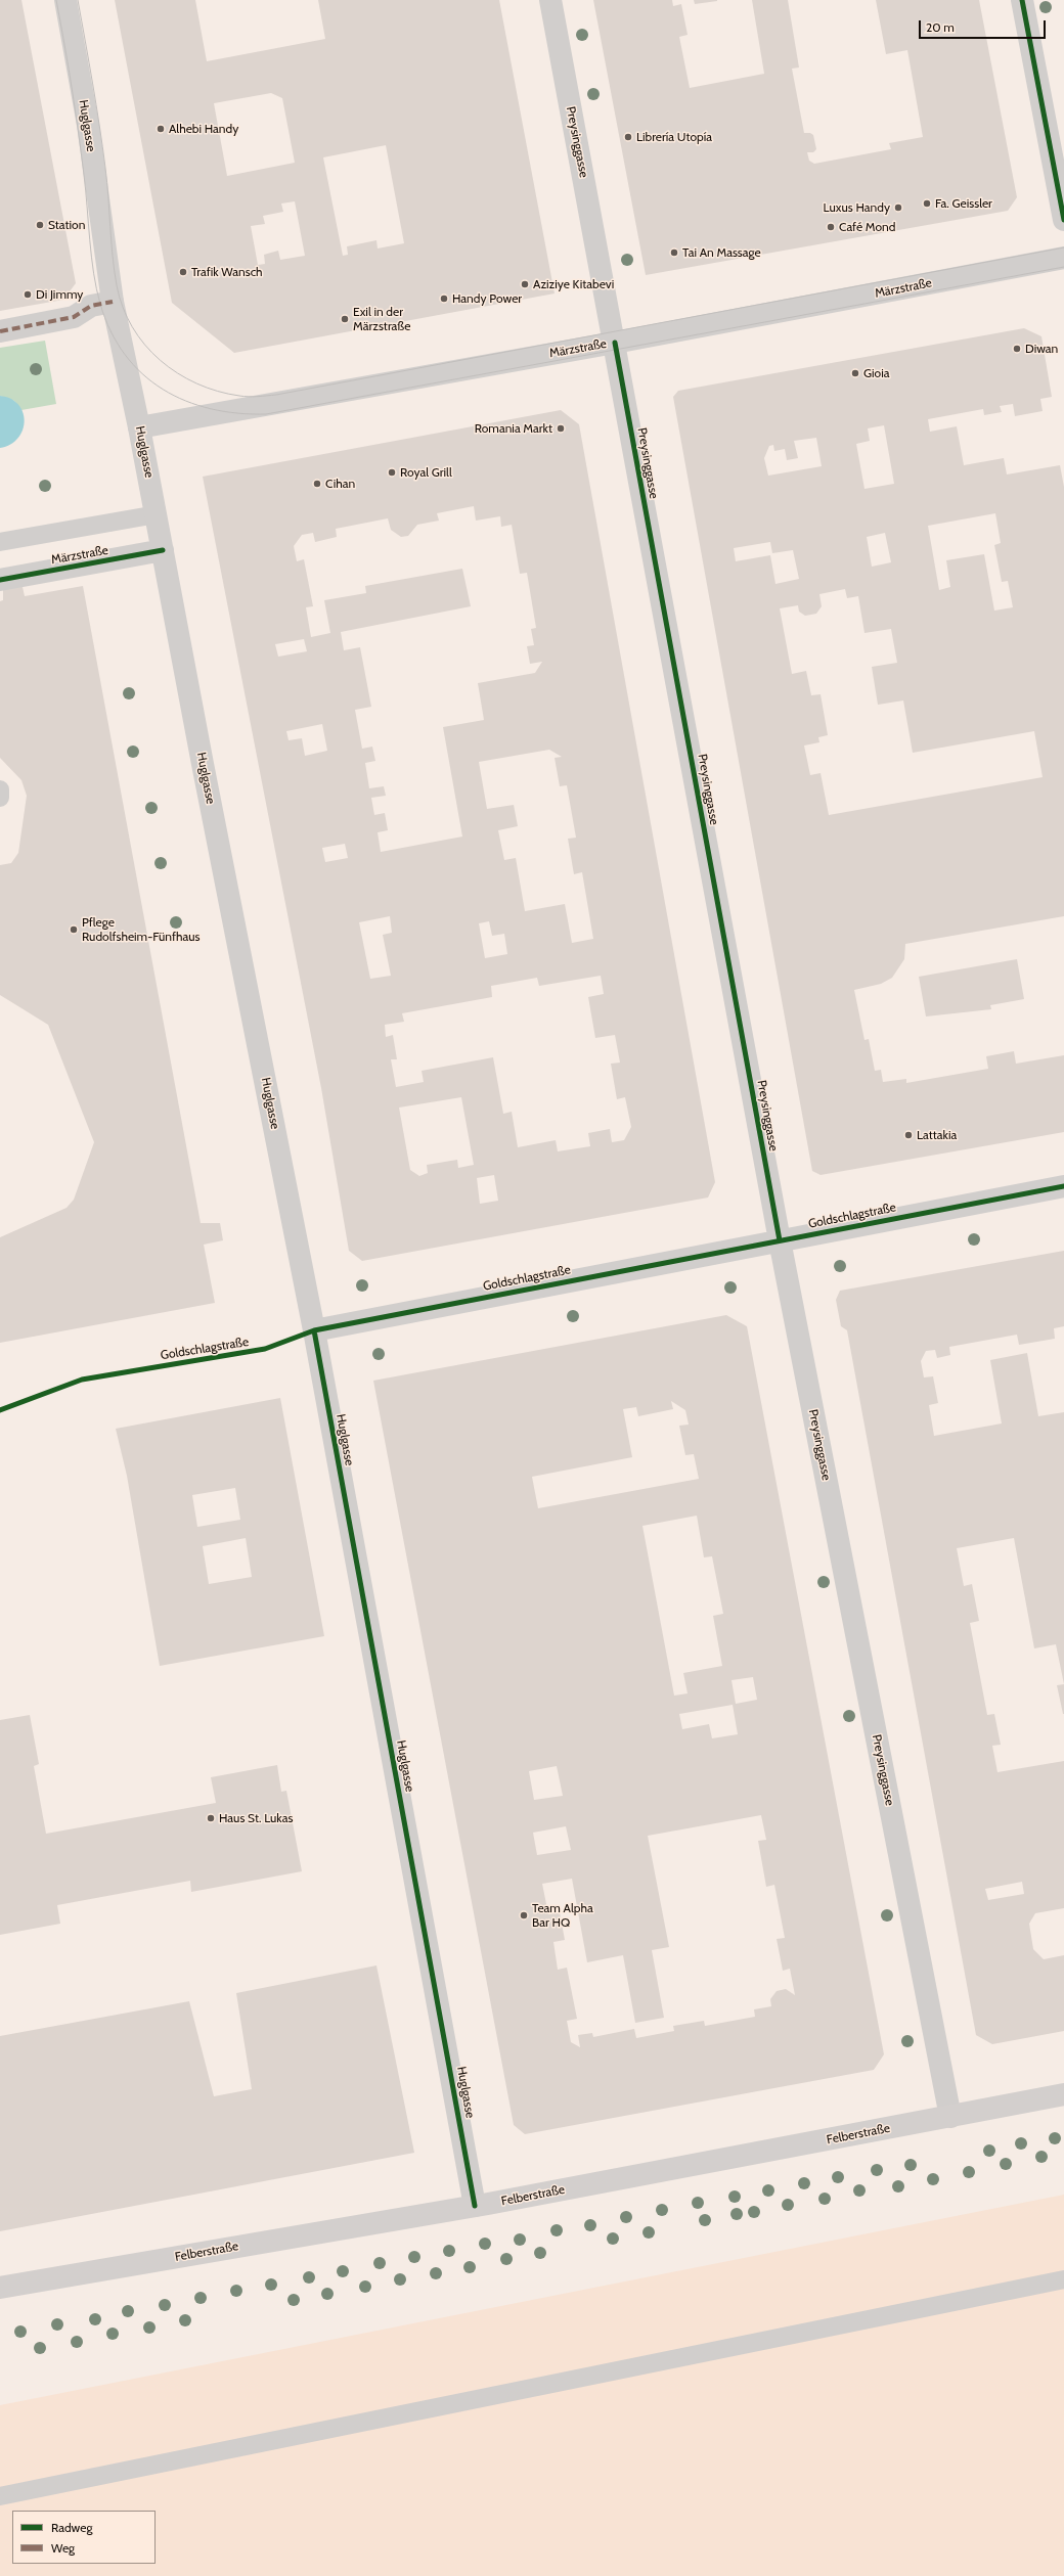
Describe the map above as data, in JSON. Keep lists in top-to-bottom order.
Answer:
{
  "streets": {
    "main road": ["Felberstraße"],
    "street": [
      "Huglgasse",
      "Preysinggasse",
      "Märzstraße",
      "Goldschlagstraße"
    ]
  },
  "crossings": [
    ["Huglgasse", "Märzstraße"],
    ["Huglgasse", "Goldschlagstraße"],
    ["Huglgasse", "Felberstraße"],
    ["Preysinggasse", "Märzstraße"],
    ["Preysinggasse", "Goldschlagstraße"],
    ["Preysinggasse", "Felberstraße"]
  ],
  "places": [
    "Alhebi Handy",
    "Librería Utopía",
    "Fa. Geissler",
    "Luxus Handy",
    "Station",
    "Café Mond",
    "Tai An Massage",
    "Trafik Wansch",
    "Aziziye Kitabevi",
    "Di Jimmy",
    "Handy Power",
    "Exil in der Märzstraße",
    "Diwan",
    "Gioia",
    "Romania Markt",
    "Royal Grill",
    "Cihan",
    "Pflege Rudolfsheim-Fünfhaus",
    "Lattakia",
    "Haus St. Lukas",
    "Team Alpha Bar HQ"
  ],
  "legend": ["Radweg", "Weg"],
  "scale_bar": "20 m"
}
